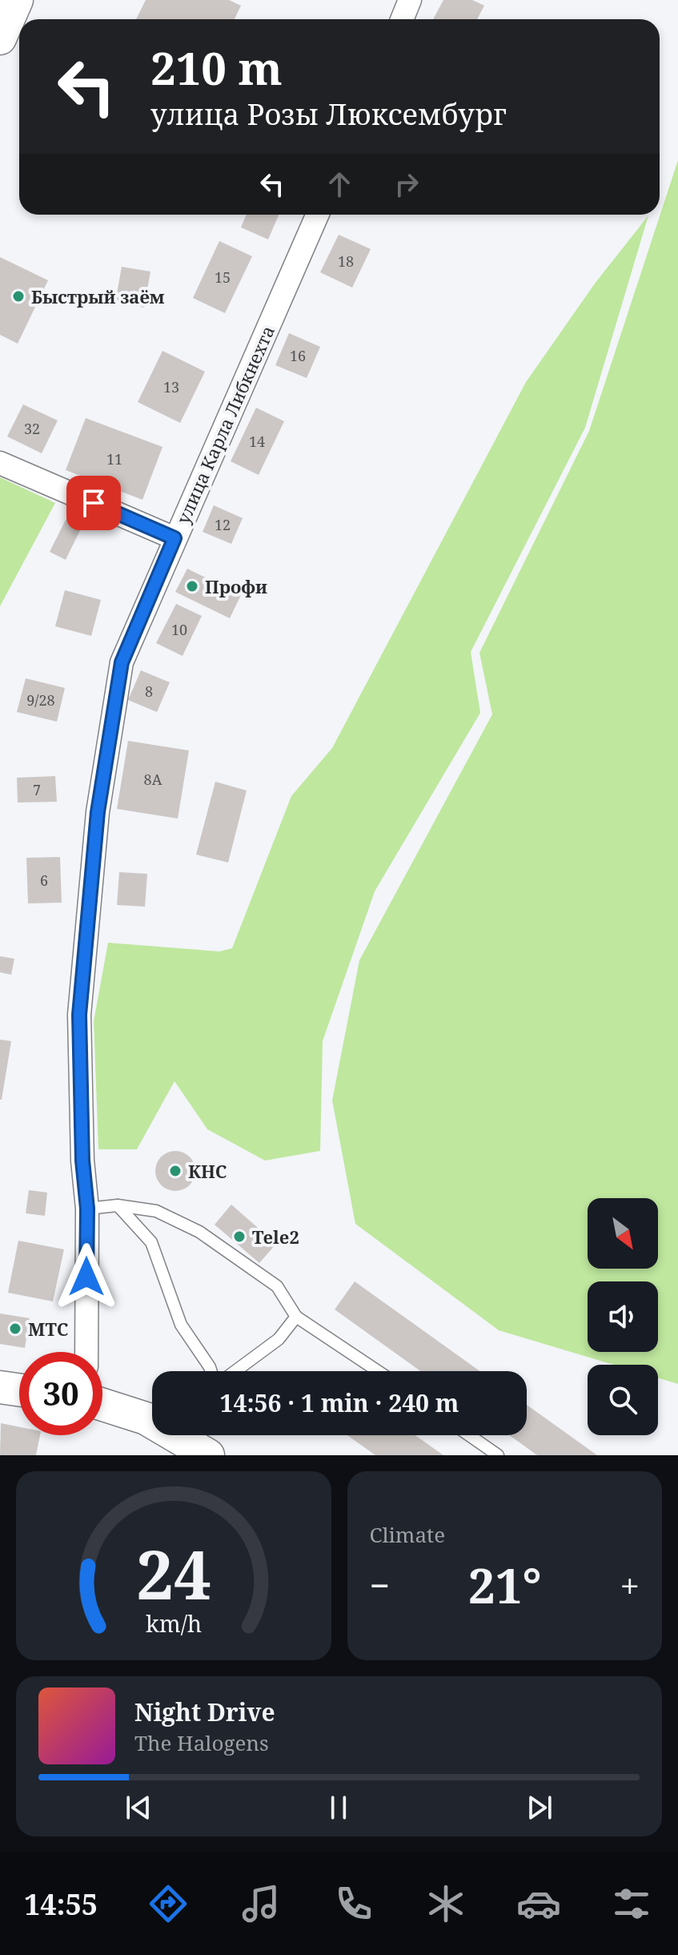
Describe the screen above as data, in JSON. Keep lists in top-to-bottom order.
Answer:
{
  "streets": {
    "street": ["улица Карла Либкнехта"]
  },
  "places": [
    "Быстрый заём",
    "Профи",
    "КНС",
    "Tele2",
    "МТС"
  ],
  "house_numbers": [
    "18",
    "15",
    "16",
    "13",
    "32",
    "14",
    "11",
    "12",
    "10",
    "8",
    "9/28",
    "8А",
    "7",
    "6"
  ],
  "north": "bottom right",
  "page": {
    "turn": ["210 m", "улица Розы Люксембург"],
    "limit": "30",
    "trip": "14:56 · 1 min · 240 m",
    "tile": "Climate",
    "heat": ["−", "21°", "+"],
    "song": ["Night Drive", "The Halogens"],
    "tabs": "14:55",
    "gauge": ["24", "km/h"]
  }
}
